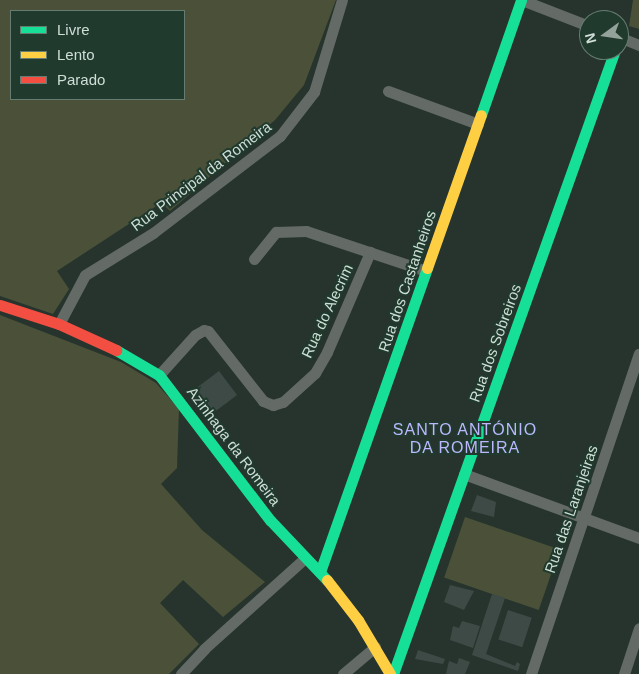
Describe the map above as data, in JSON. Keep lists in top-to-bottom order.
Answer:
{
  "streets": {
    "street": [
      "Rua Principal da Romeira",
      "Rua dos Castanheiros",
      "Rua do Alecrim",
      "Rua dos Sobreiros",
      "Azinhaga da Romeira",
      "Rua das Laranjeiras"
    ]
  },
  "crossings": [
    ["Rua Principal da Romeira", "Azinhaga da Romeira"],
    ["Rua dos Castanheiros", "Azinhaga da Romeira"],
    ["Rua do Alecrim", "Azinhaga da Romeira"],
    ["Rua dos Sobreiros", "Azinhaga da Romeira"]
  ],
  "districts": ["SANTO ANTÓNIO DA ROMEIRA"],
  "legend": ["Livre", "Lento", "Parado"],
  "north": "left"
}
